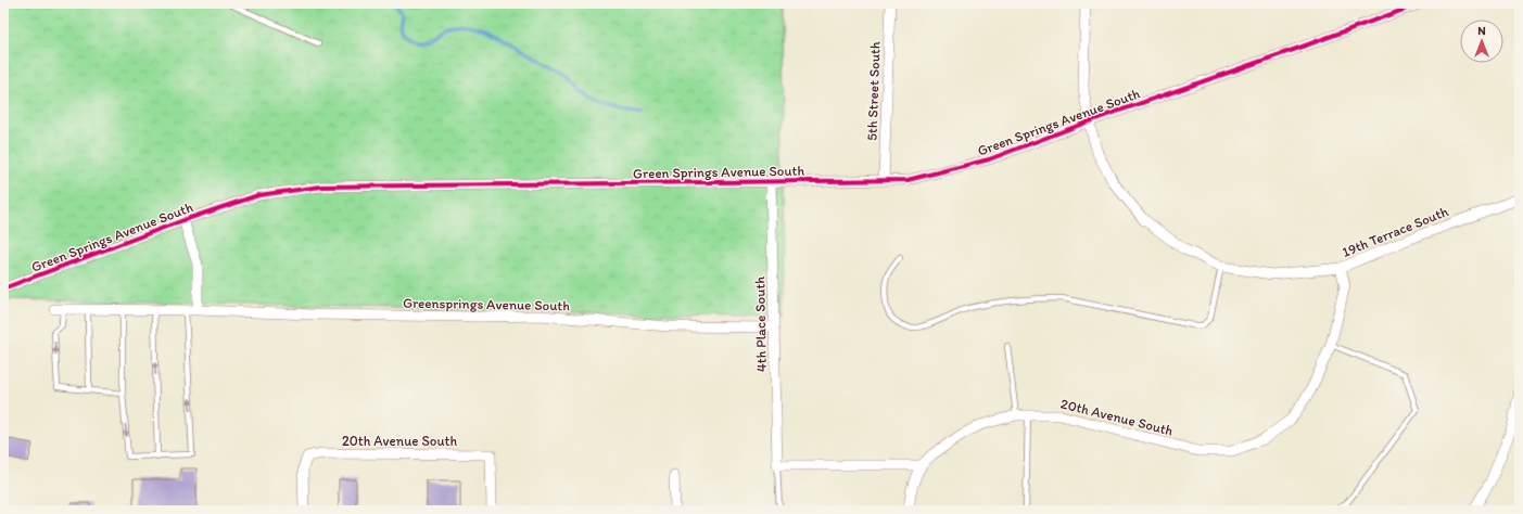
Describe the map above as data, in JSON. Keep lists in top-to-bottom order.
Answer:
{
  "streets": {
    "street": [
      "5th Street South",
      "Green Springs Avenue South",
      "19th Terrace South",
      "Greensprings Avenue South",
      "4th Place South",
      "20th Avenue South"
    ]
  },
  "crossings": [
    ["5th Street South", "Green Springs Avenue South"],
    ["Green Springs Avenue South", "19th Terrace South"],
    ["Green Springs Avenue South", "4th Place South"],
    ["19th Terrace South", "20th Avenue South"],
    ["Greensprings Avenue South", "4th Place South"]
  ],
  "north": "top"
}
